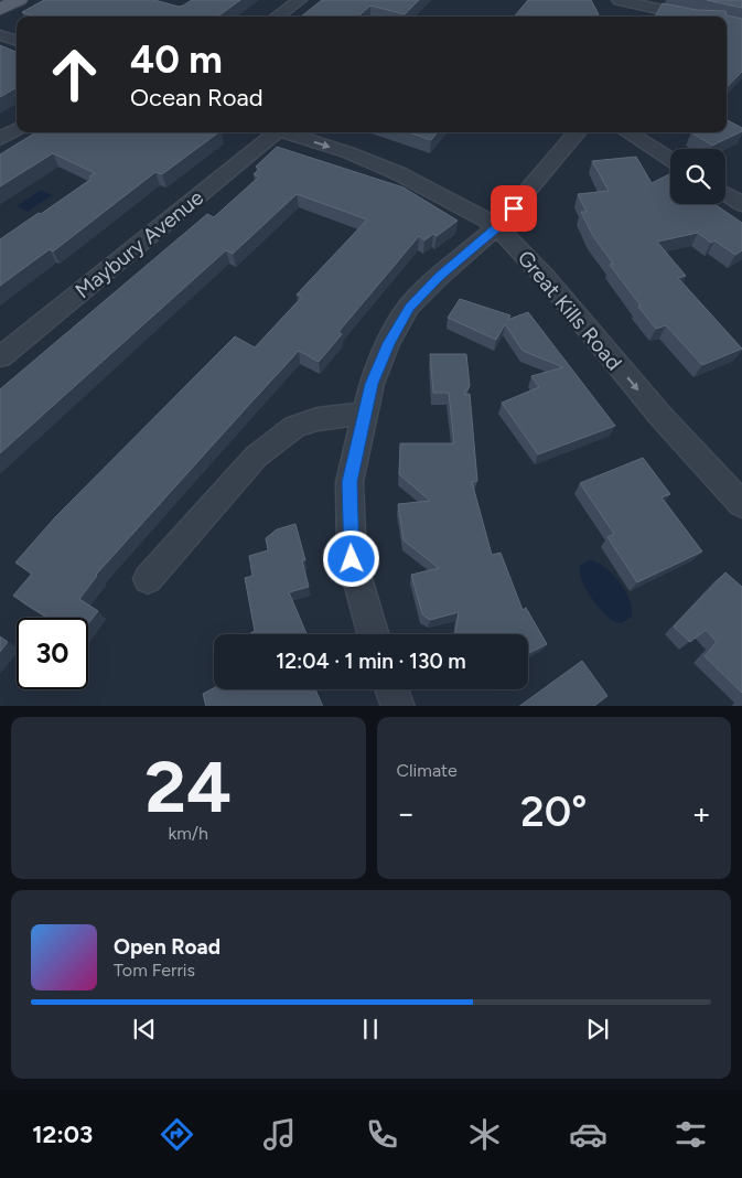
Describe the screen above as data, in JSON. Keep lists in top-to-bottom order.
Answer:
{
  "streets": {
    "street": ["Maybury Avenue", "Great Kills Road"]
  },
  "one_way": ["Great Kills Road"],
  "page": {
    "turn": ["40 m", "Ocean Road"],
    "limit": "30",
    "trip": "12:04 · 1 min · 130 m",
    "tile": [
      ["24", "km/h"],
      "Climate"
    ],
    "heat": ["−", "20°", "+"],
    "song": ["Open Road", "Tom Ferris"],
    "tabs": "12:03"
  }
}
